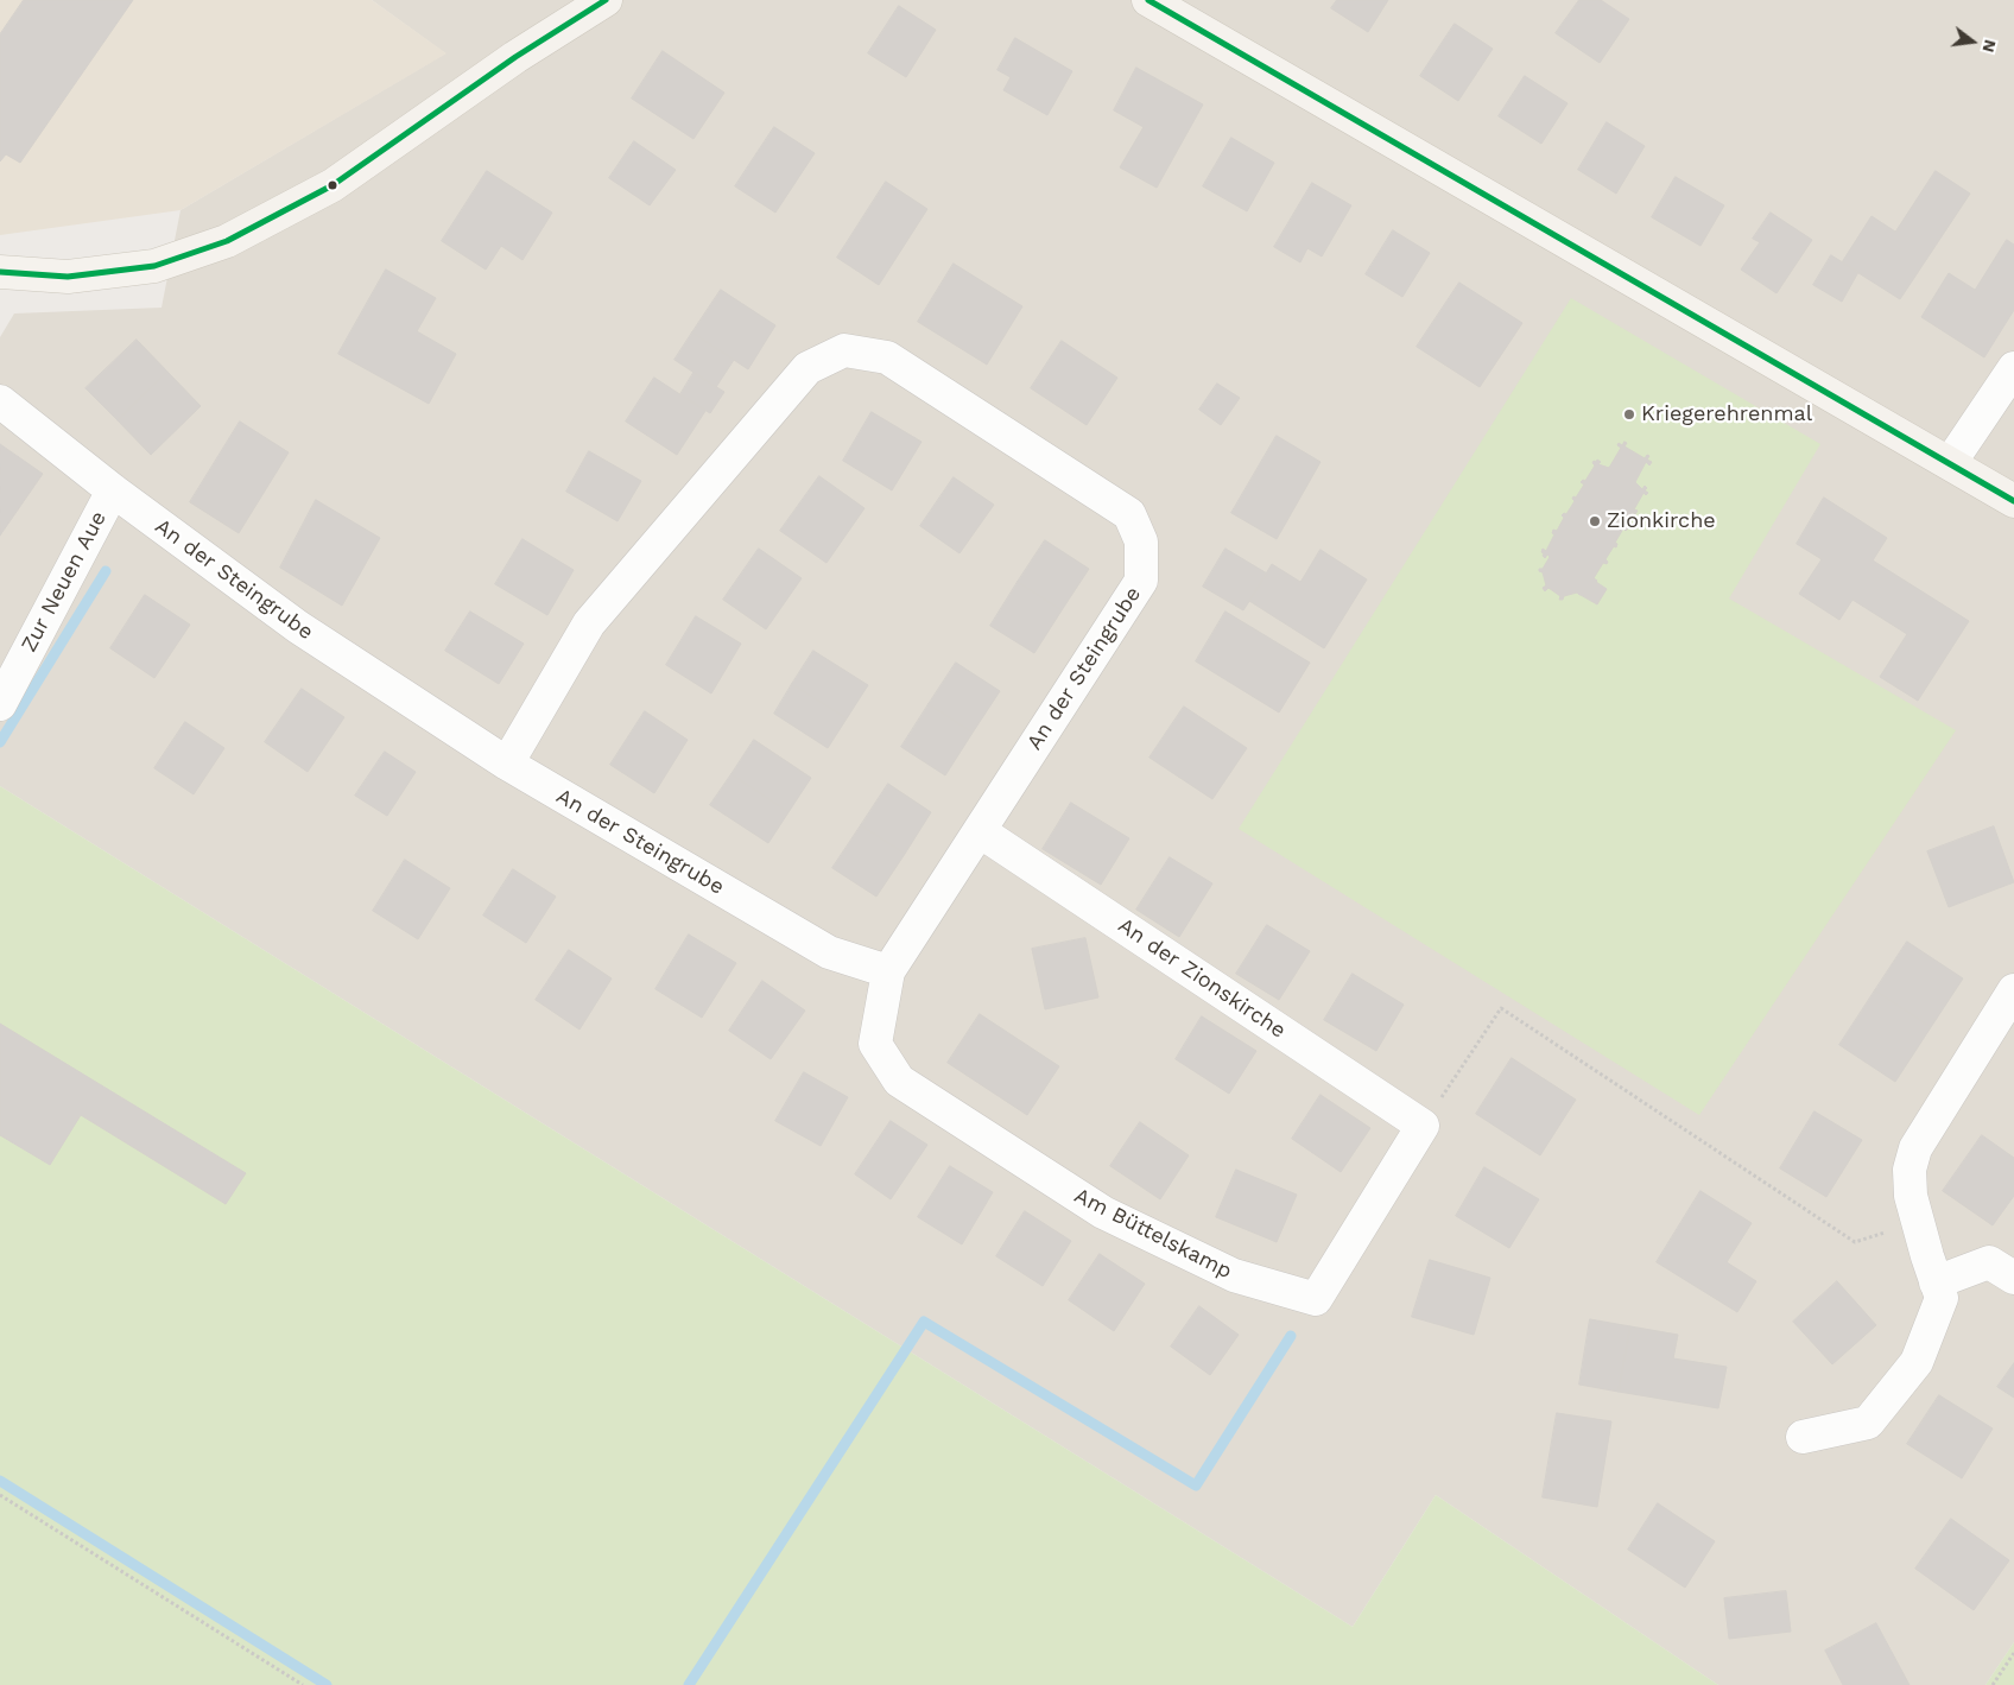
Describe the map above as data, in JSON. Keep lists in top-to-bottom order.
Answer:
{
  "streets": {
    "street": [
      "An der Steingrube",
      "Zur Neuen Aue",
      "An der Zionskirche",
      "Am Büttelskamp"
    ]
  },
  "crossings": [
    ["An der Steingrube", "Zur Neuen Aue"],
    ["An der Steingrube", "An der Zionskirche"],
    ["An der Steingrube", "Am Büttelskamp"],
    ["An der Zionskirche", "Am Büttelskamp"]
  ],
  "places": ["Kriegerehrenmal", "Zionkirche"],
  "north": "right"
}
